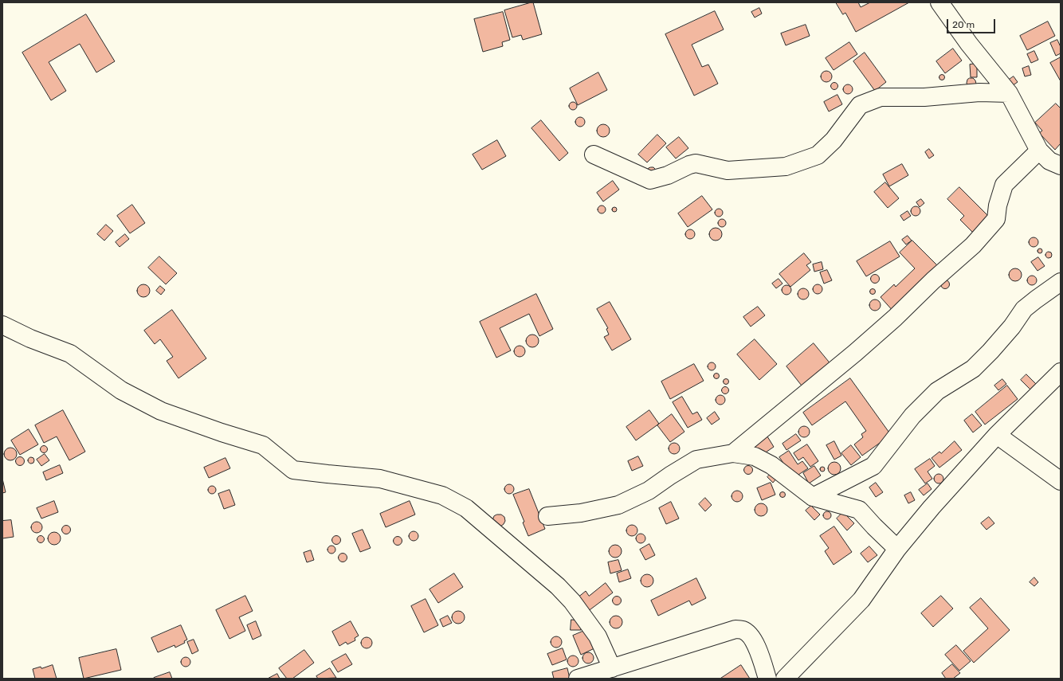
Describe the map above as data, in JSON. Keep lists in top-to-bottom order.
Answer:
{
  "scale_bar": "20 m"
}
